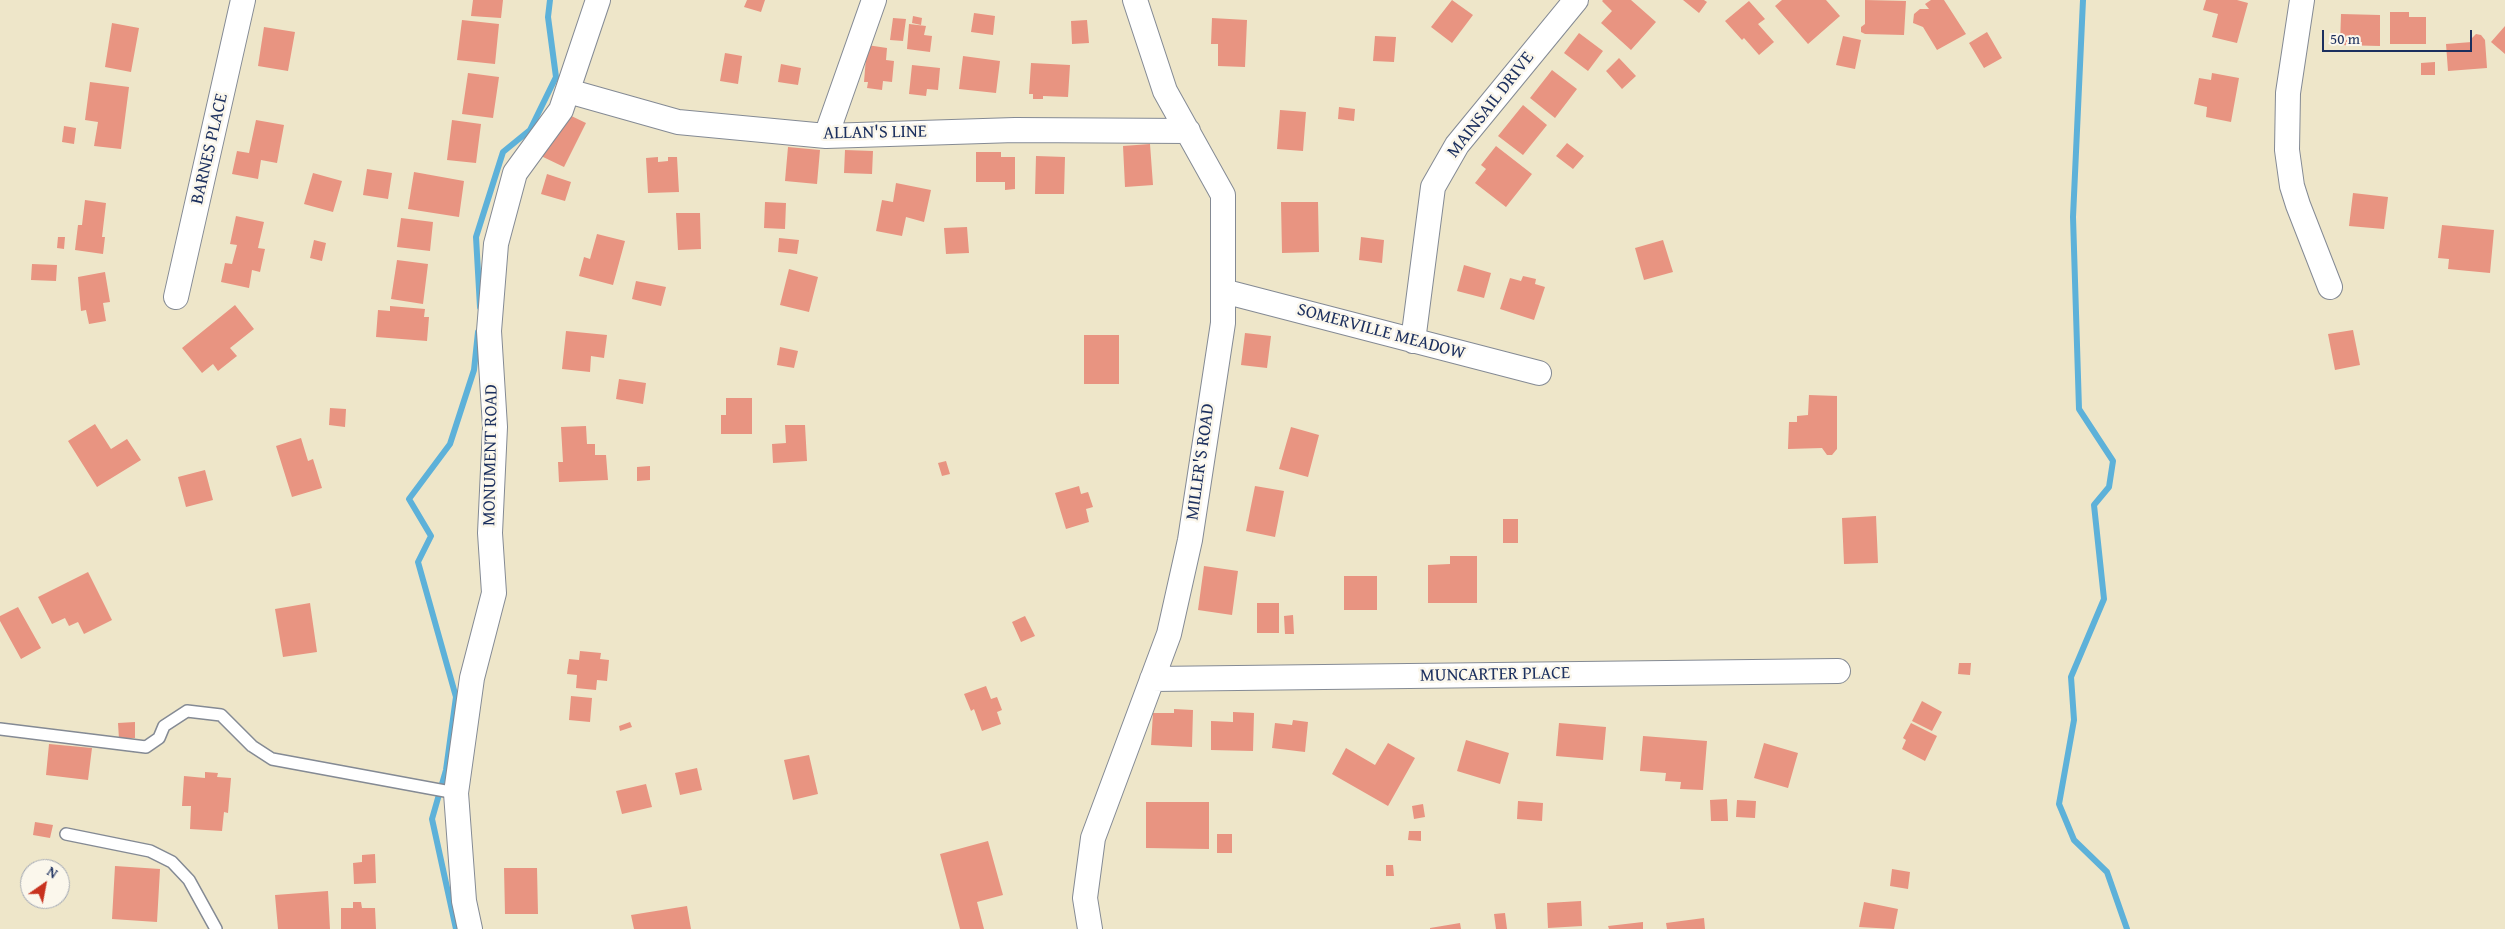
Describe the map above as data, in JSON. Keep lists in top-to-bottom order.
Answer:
{
  "streets": {
    "street": [
      "MAINSAIL DRIVE",
      "ALLAN'S LINE",
      "BARNES PLACE",
      "SOMERVILLE MEADOW",
      "MONUMENT ROAD",
      "MILLER'S ROAD",
      "MUNCARTER PLACE"
    ]
  },
  "crossings": [
    ["MAINSAIL DRIVE", "SOMERVILLE MEADOW"],
    ["ALLAN'S LINE", "MONUMENT ROAD"],
    ["ALLAN'S LINE", "MILLER'S ROAD"],
    ["SOMERVILLE MEADOW", "MILLER'S ROAD"],
    ["MILLER'S ROAD", "MUNCARTER PLACE"]
  ],
  "scale_bar": "50 m",
  "north": "top right"
}
